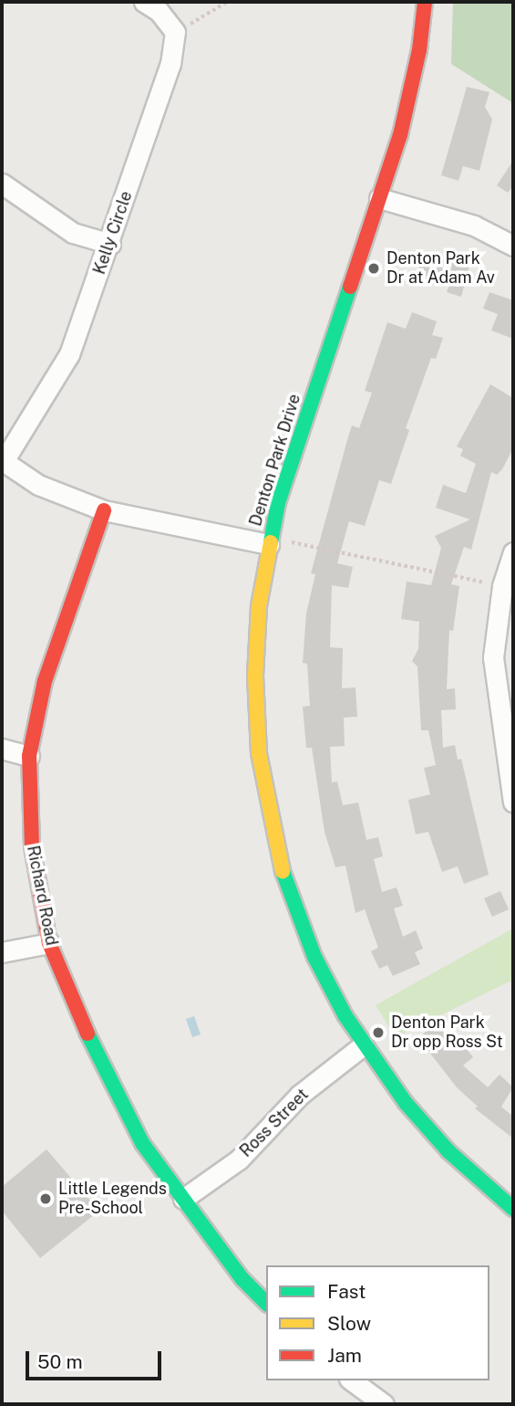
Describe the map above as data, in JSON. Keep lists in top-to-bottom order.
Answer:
{
  "streets": {
    "main road": ["Denton Park Drive", "Richard Road"],
    "street": ["Kelly Circle", "Ross Street"]
  },
  "crossings": [
    ["Kelly Circle", "Denton Park Drive"],
    ["Kelly Circle", "Richard Road"],
    ["Denton Park Drive", "Ross Street"],
    ["Richard Road", "Ross Street"]
  ],
  "places": ["Denton Park Dr at Adam Av", "Denton Park Dr opp Ross St", "Little Legends Pre-School"],
  "legend": ["Fast", "Slow", "Jam"],
  "scale_bar": "50 m"
}
